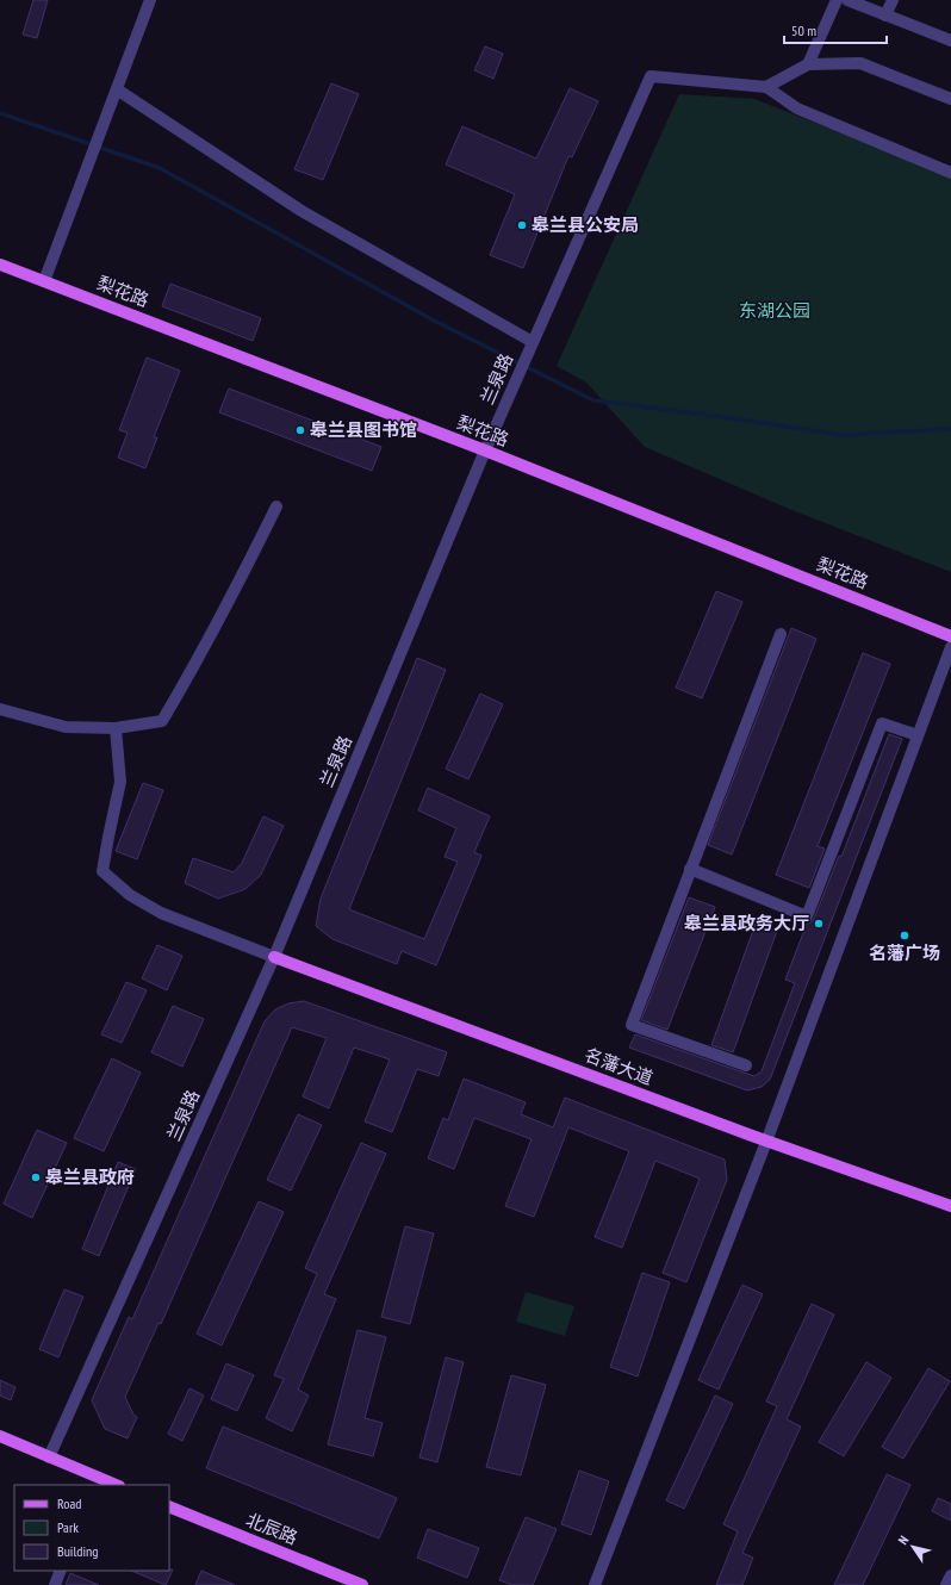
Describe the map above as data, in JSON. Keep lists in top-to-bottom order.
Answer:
{
  "streets": {
    "main road": ["梨花路", "名藩大道", "北辰路"],
    "street": ["兰泉路"]
  },
  "crossings": [
    ["梨花路", "兰泉路"],
    ["兰泉路", "名藩大道"]
  ],
  "parks": ["东湖公园"],
  "places": [
    "皋兰县公安局",
    "皋兰县图书馆",
    "皋兰县政务大厅",
    "名藩广场",
    "皋兰县政府"
  ],
  "legend": ["Road", "Park", "Building"],
  "scale_bar": "50 m",
  "north": "top left"
}
